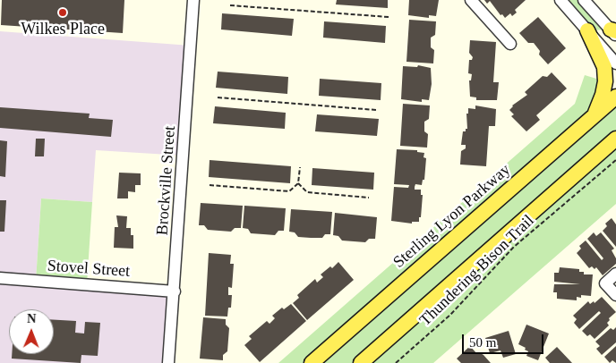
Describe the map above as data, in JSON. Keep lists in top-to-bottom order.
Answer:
{
  "streets": {
    "main road": ["Sterling Lyon Parkway"],
    "street": ["Brockville Street", "Stovel Street"],
    "path": ["Thundering Bison Trail"]
  },
  "crossings": [
    ["Brockville Street", "Stovel Street"]
  ],
  "places": ["Wilkes Place"],
  "scale_bar": "50 m",
  "north": "top"
}
